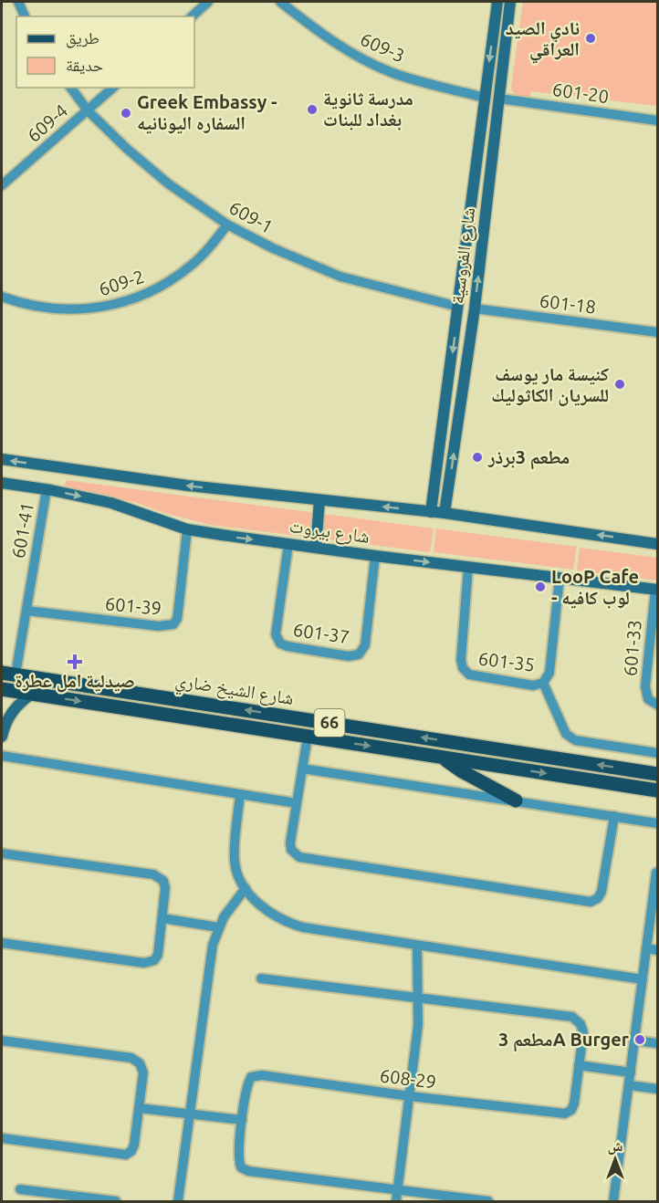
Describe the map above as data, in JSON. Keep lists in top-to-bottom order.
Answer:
{
  "streets": {
    "main road": [
      "شارع الفروسية",
      "شارع بيروت",
      "شارع الشيخ ضاري",
      "66"
    ],
    "street": [
      "609-3",
      "601-20",
      "609-4",
      "609-1",
      "609-2",
      "601-18",
      "601-41",
      "601-39",
      "601-37",
      "601-33",
      "601-35",
      "608-29"
    ]
  },
  "crossings": [
    ["609-3", "شارع الفروسية"],
    ["601-20", "شارع الفروسية"],
    ["609-4", "609-1"],
    ["609-1", "شارع الفروسية"],
    ["609-1", "609-2"],
    ["شارع الفروسية", "601-18"],
    ["شارع الفروسية", "شارع بيروت"],
    ["601-41", "شارع بيروت"],
    ["601-41", "601-39"],
    ["601-41", "شارع الشيخ ضاري"],
    ["شارع بيروت", "601-39"],
    ["شارع بيروت", "601-37"],
    ["شارع بيروت", "601-33"],
    ["شارع بيروت", "601-35"]
  ],
  "places": {
    "other": [
      "نادي الصيد العراقي",
      "مدرسة ثانوية بغداد للبنات",
      "Greek Embassy - السفاره اليونانيه",
      "كنيسة مار يوسف للسريان الكاثوليك",
      "مطعم 3برذر",
      "LooP Cafe - لوب كافيه",
      "مطعم 3A Burger"
    ],
    "health": ["صيدلية امل عطرة"]
  },
  "legend": ["طريق", "حديقة"],
  "north": "top"
}
